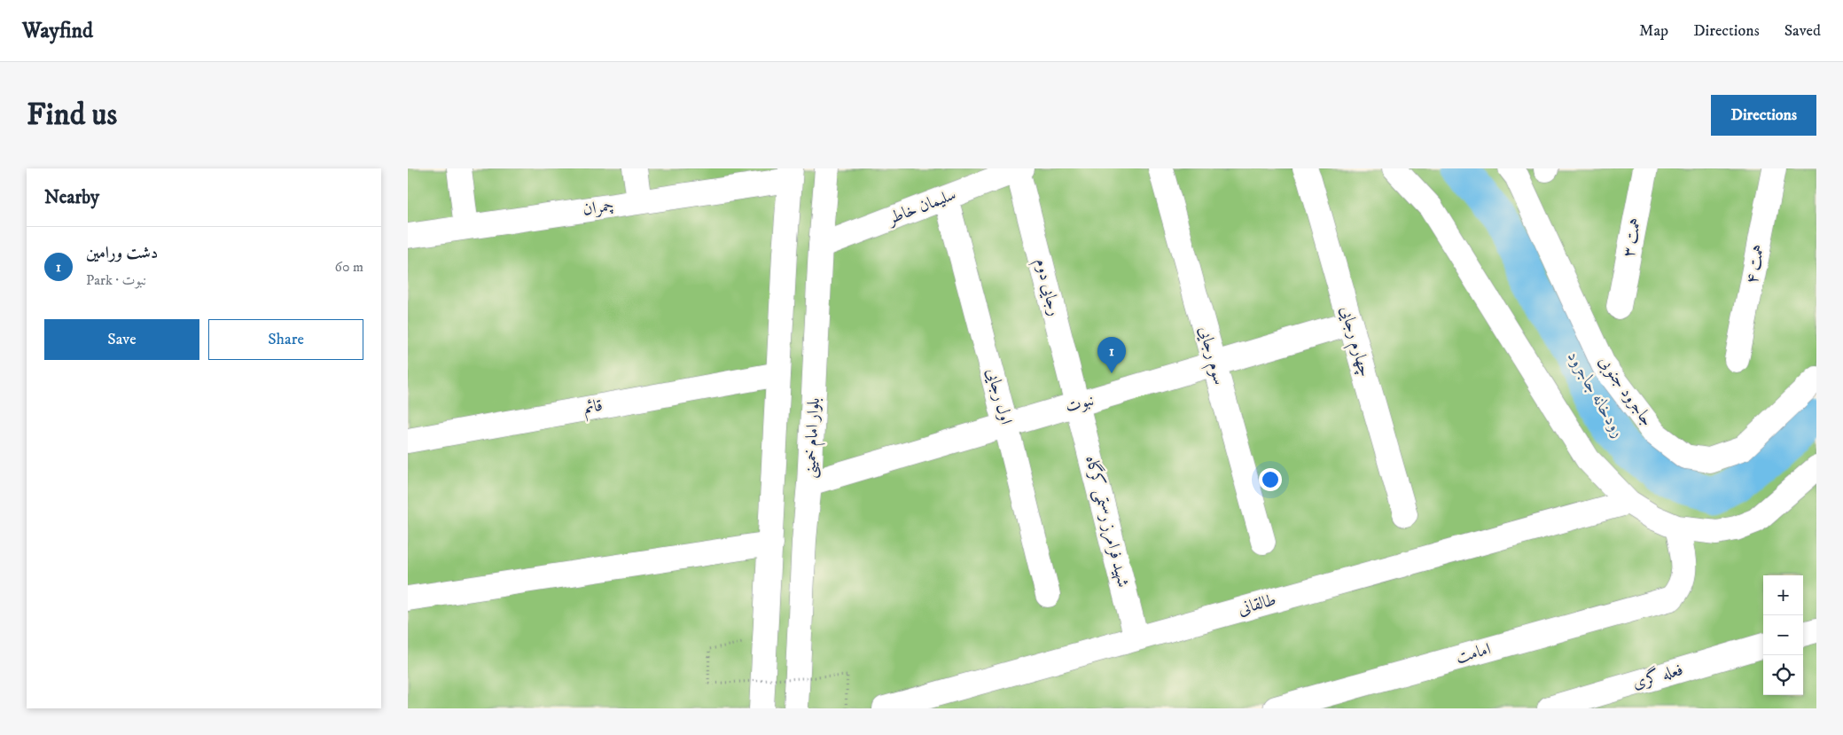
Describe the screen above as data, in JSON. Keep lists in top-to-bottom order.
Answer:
{
  "streets": {
    "street": [
      "سلیمان خاطر",
      "چمران",
      "همت ۳",
      "همت ۴",
      "رجایی دوم",
      "چهارم رجایی",
      "سوم رجایی",
      "جاجرود جنوبی",
      "اول رجایی",
      "نبوت",
      "قائم",
      "بلوار امام خمینی",
      "شهید فرامرز رستمی کرگاه",
      "طالقانی",
      "امامت",
      "فعله گری"
    ]
  },
  "crossings": [
    ["سلیمان خاطر", "رجایی دوم"],
    ["سلیمان خاطر", "اول رجایی"],
    ["سلیمان خاطر", "بلوار امام خمینی"],
    ["رجایی دوم", "نبوت"],
    ["رجایی دوم", "شهید فرامرز رستمی کرگاه"],
    ["چهارم رجایی", "نبوت"],
    ["سوم رجایی", "نبوت"],
    ["اول رجایی", "نبوت"],
    ["نبوت", "بلوار امام خمینی"],
    ["نبوت", "شهید فرامرز رستمی کرگاه"],
    ["شهید فرامرز رستمی کرگاه", "طالقانی"]
  ],
  "water": ["رودخانه جاجرود"],
  "page": {
    "header": "Wayfind",
    "nav": ["Map", "Directions", "Saved"],
    "buttons": [
      "Directions",
      ["Save", "Share"]
    ],
    "title": "Find us",
    "heading": "Nearby",
    "list": [
      {
        "mark": "1",
        "name": "دشت ورامین",
        "note": "Park · نبوت",
        "value": "60 m"
      }
    ],
    "pins": "1",
    "map_buttons": ["+", "−"]
  }
}
